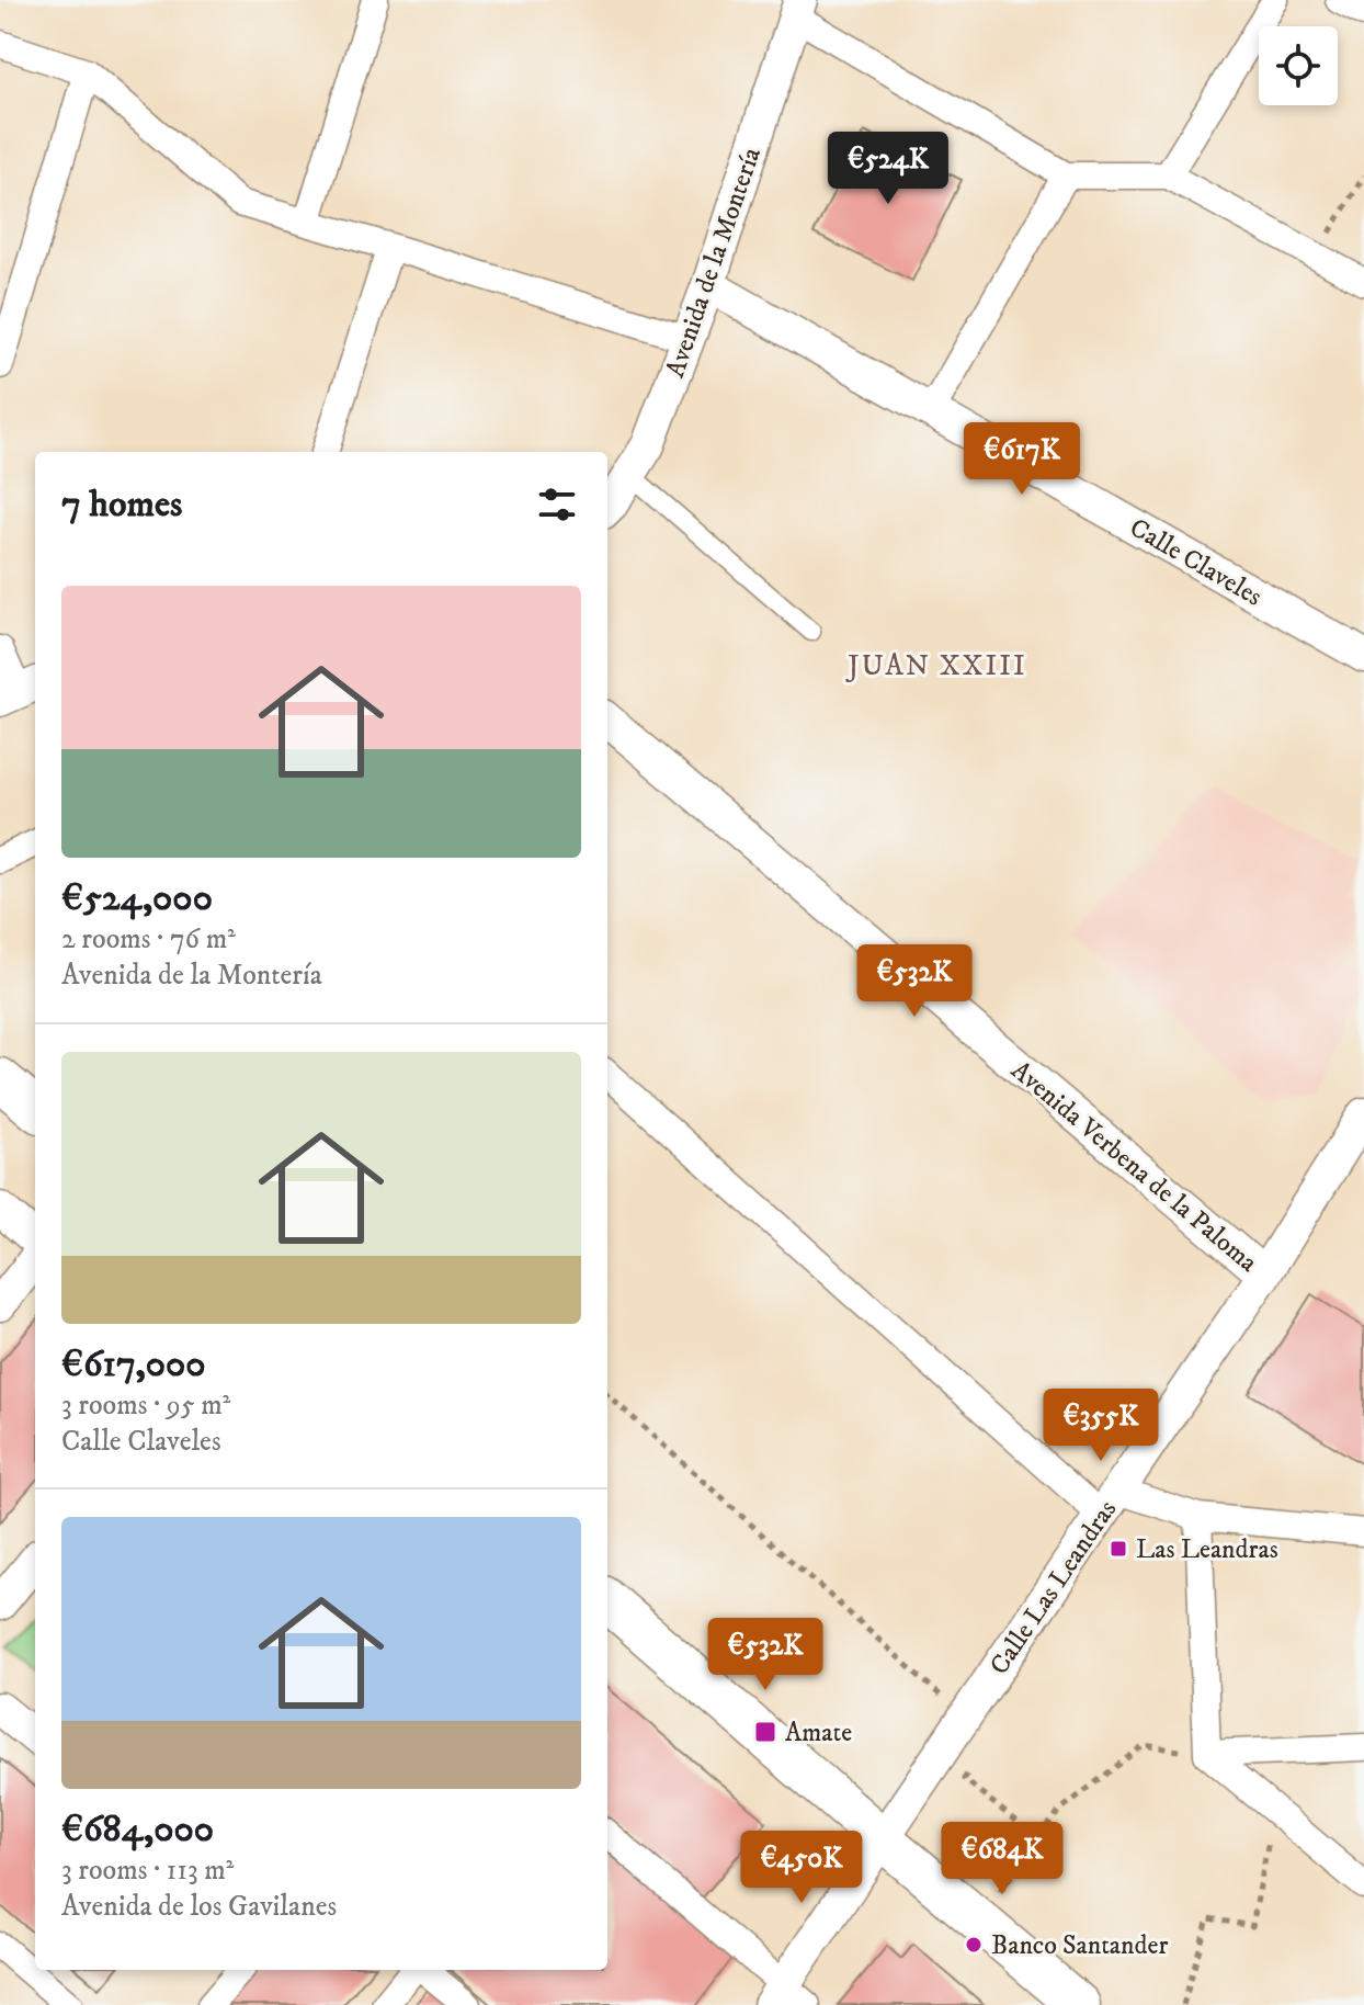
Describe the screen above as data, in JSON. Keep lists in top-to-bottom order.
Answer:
{
  "streets": {
    "street": [
      "Avenida de la Montería",
      "Calle Claveles",
      "Avenida Verbena de la Paloma",
      "Calle Las Leandras"
    ]
  },
  "crossings": [
    ["Avenida de la Montería", "Calle Claveles"],
    ["Avenida Verbena de la Paloma", "Calle Las Leandras"]
  ],
  "districts": ["JUAN XXIII"],
  "places": {
    "transit": ["Las Leandras", "Amate"],
    "other": ["Banco Santander"]
  },
  "page": {
    "price": [
      "€524K",
      "€617K",
      "€532K",
      "€355K",
      "€532K",
      "€684K",
      "€450K"
    ],
    "heading": "7 homes",
    "list": [
      {
        "name": "€524,000",
        "note": "2 rooms · 76 m² · Avenida de la Montería"
      },
      {
        "name": "€617,000",
        "note": "3 rooms · 95 m² · Calle Claveles"
      },
      {
        "name": "€684,000",
        "note": "3 rooms · 113 m² · Avenida de los Gavilanes"
      }
    ]
  }
}
